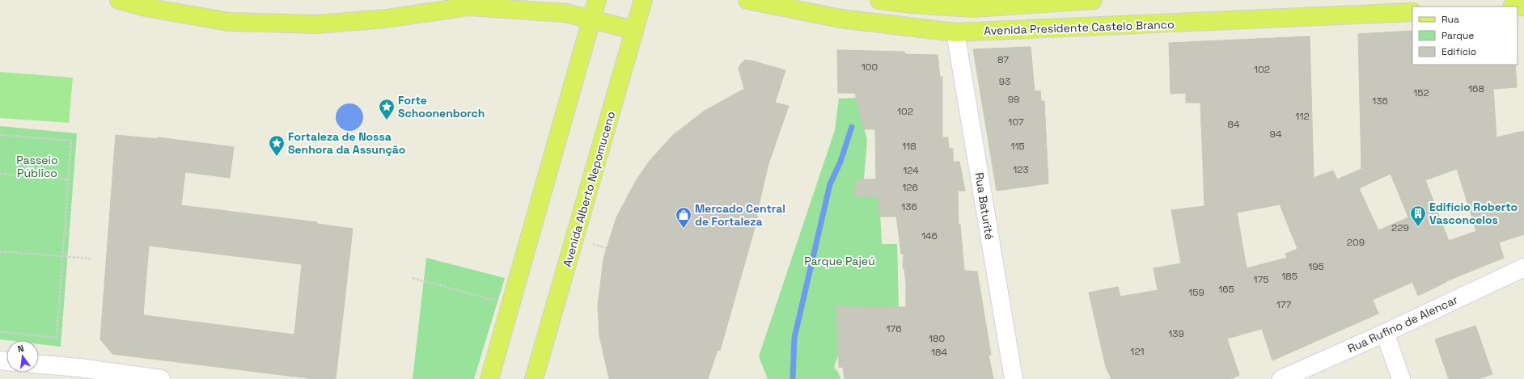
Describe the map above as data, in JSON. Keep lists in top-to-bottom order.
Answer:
{
  "streets": {
    "main road": ["Avenida Presidente Castelo Branco", "Avenida Alberto Nepomuceno"],
    "street": ["Rua Baturité", "Rua Rufino de Alencar"]
  },
  "crossings": [
    ["Avenida Presidente Castelo Branco", "Rua Baturité"]
  ],
  "parks": ["Passeio Público", "Parque Pajeú"],
  "places": {
    "place": ["Forte Schoonenborch", "Fortaleza de Nossa Senhora da Assunção"],
    "building": ["Edifício Roberto Vasconcelos"],
    "shop": ["Mercado Central de Fortaleza"]
  },
  "house_numbers": [
    "87",
    "100",
    "102",
    "93",
    "168",
    "152",
    "99",
    "136",
    "102",
    "112",
    "107",
    "84",
    "94",
    "118",
    "115",
    "123",
    "124",
    "126",
    "136",
    "229",
    "146",
    "209",
    "195",
    "185",
    "175",
    "165",
    "159",
    "177",
    "176",
    "139",
    "180",
    "121",
    "184"
  ],
  "legend": ["Rua", "Parque", "Edifício"],
  "north": "top"
}
